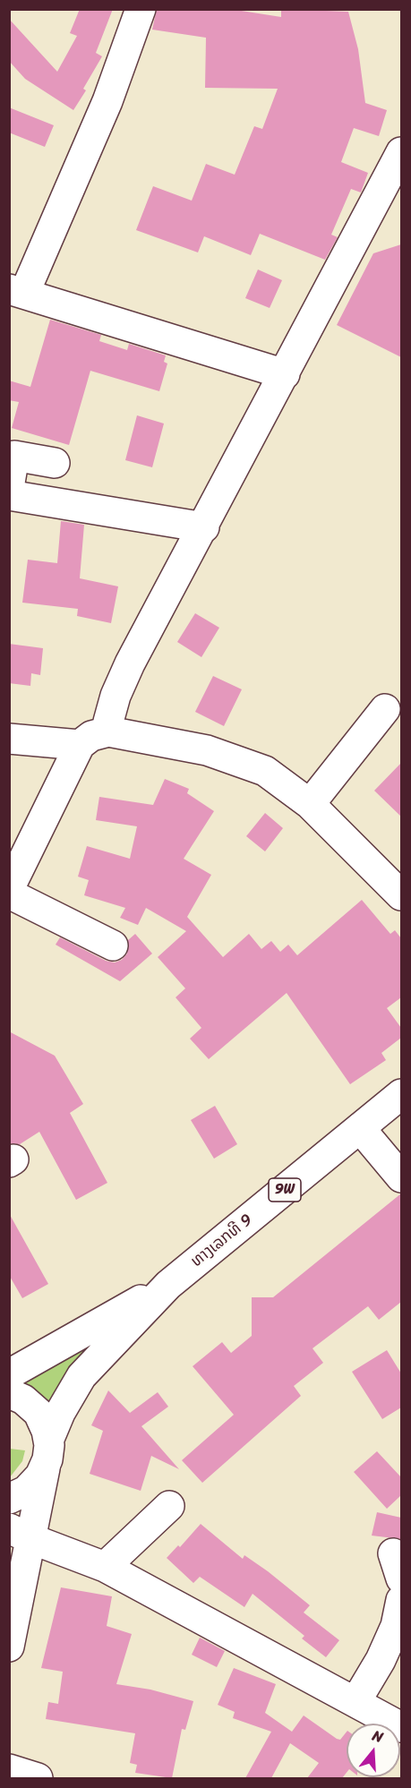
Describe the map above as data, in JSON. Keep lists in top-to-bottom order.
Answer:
{
  "streets": {
    "street": ["9W", "ທາງເລກທີ 9"]
  },
  "north": "top"
}
